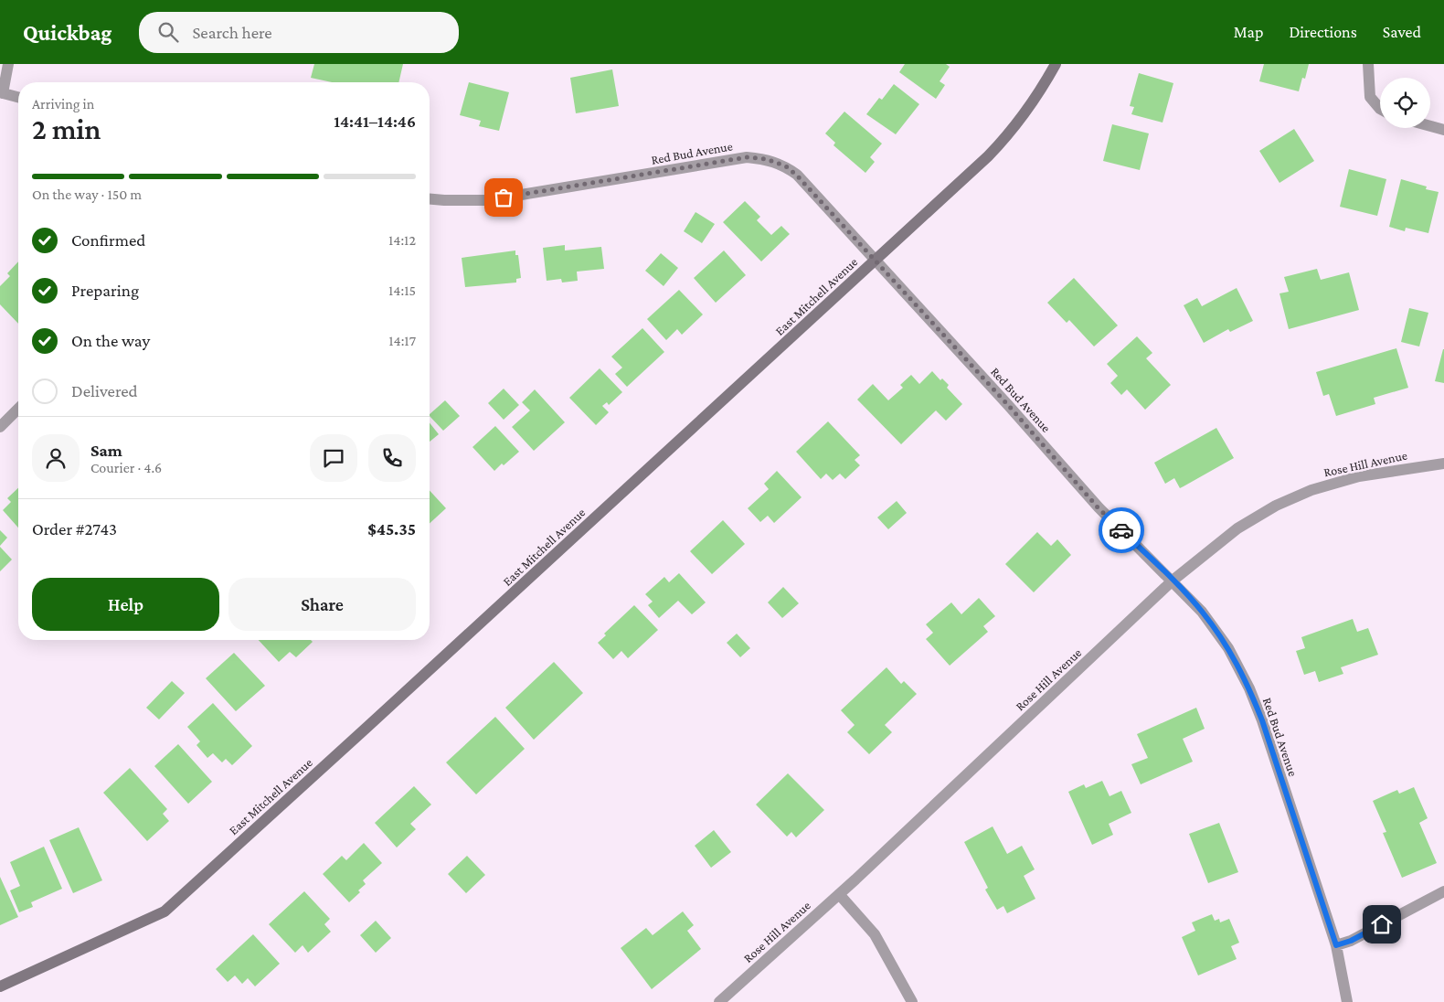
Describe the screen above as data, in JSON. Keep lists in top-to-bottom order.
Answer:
{
  "streets": {
    "street": ["Red Bud Avenue", "East Mitchell Avenue", "Rose Hill Avenue"]
  },
  "crossings": [
    ["Red Bud Avenue", "East Mitchell Avenue"],
    ["Red Bud Avenue", "Rose Hill Avenue"]
  ],
  "page": {
    "header": "Quickbag",
    "search": "Search here",
    "nav": ["Map", "Directions", "Saved"],
    "heading": ["2 min", "Arriving in", "14:41–14:46"],
    "panel": [
      "Sam",
      "Courier · 4.6",
      "Order #2743",
      "$45.35"
    ],
    "bar": "On the way · 150 m",
    "list": [
      ["Confirmed", "14:12"],
      ["Preparing", "14:15"],
      ["On the way", "14:17"],
      "Delivered"
    ],
    "buttons": ["Help", "Share"]
  }
}
